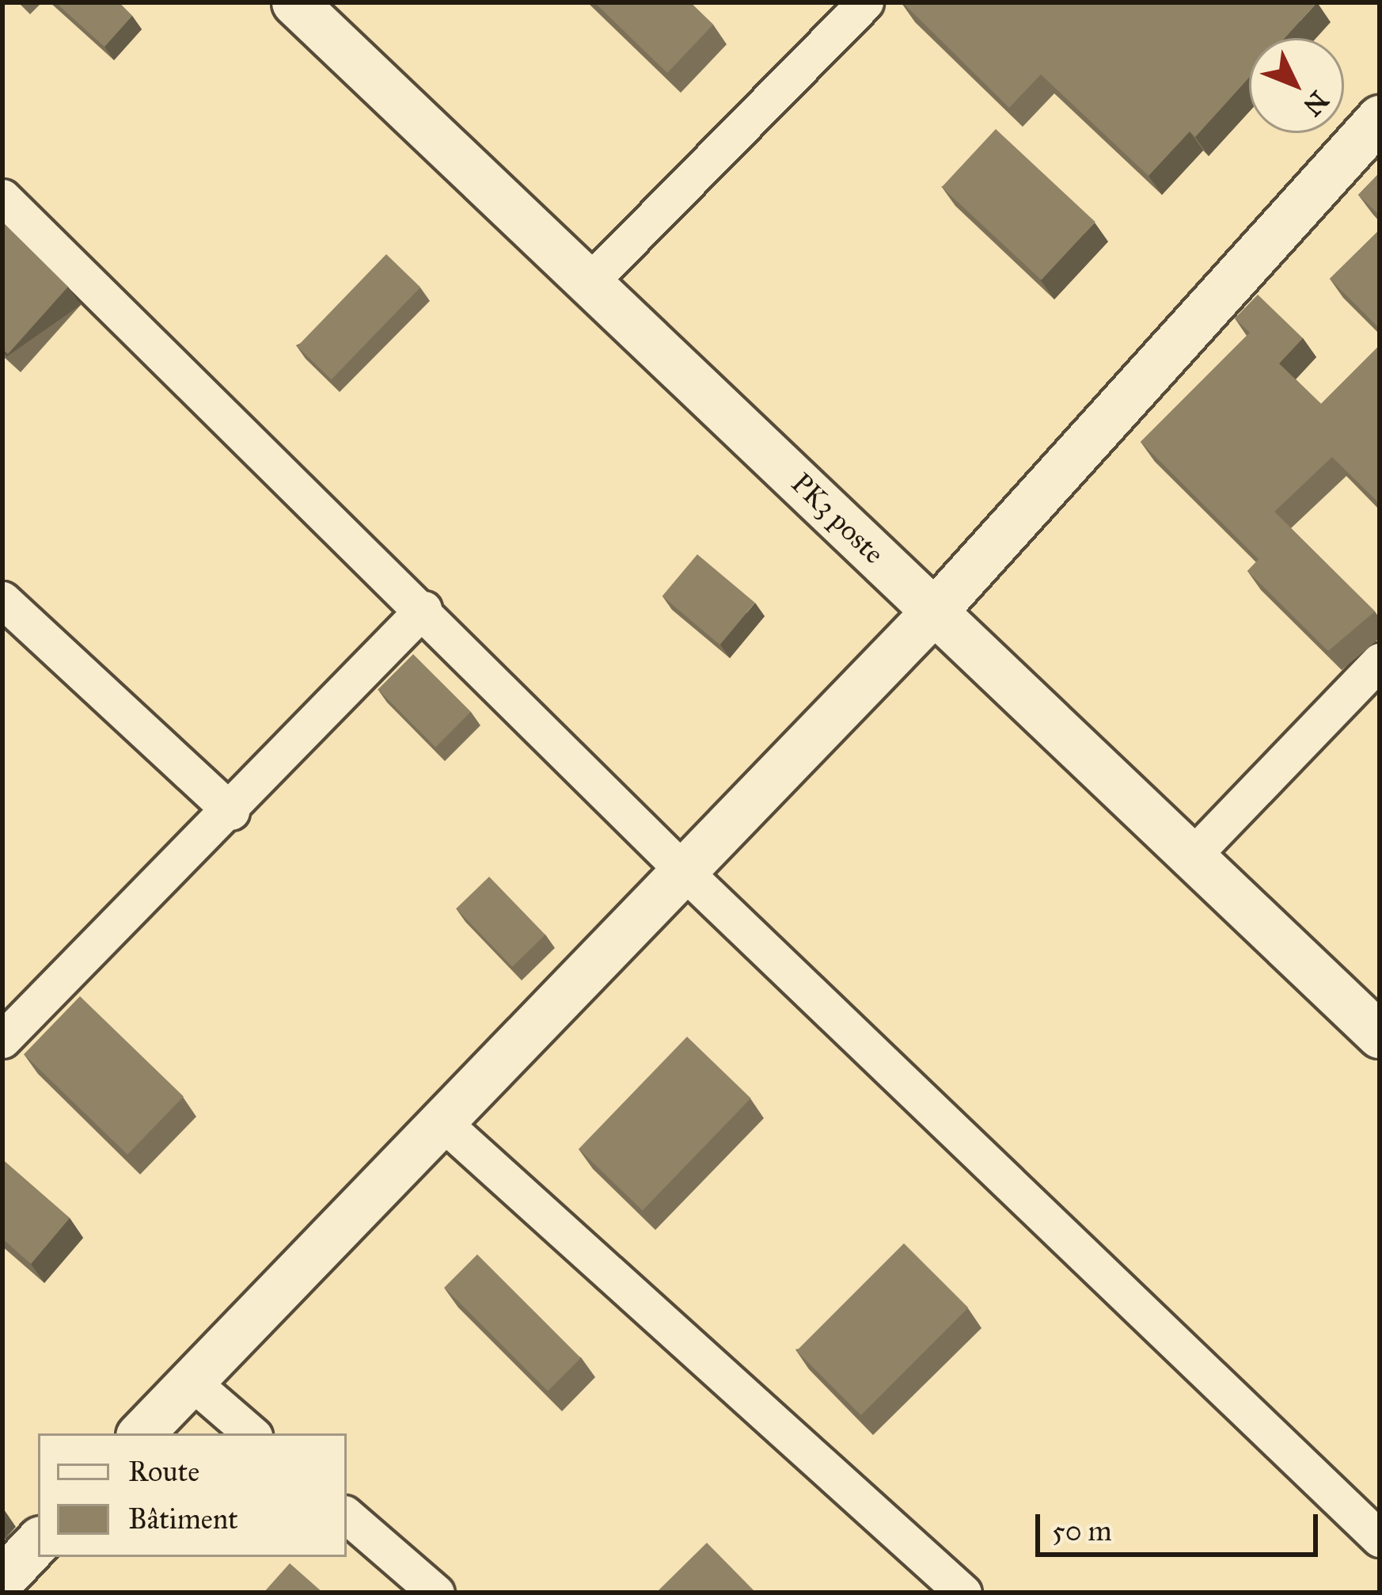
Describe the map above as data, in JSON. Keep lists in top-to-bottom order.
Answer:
{
  "streets": {
    "street": ["PK3 poste"]
  },
  "legend": ["Route", "Bâtiment"],
  "scale_bar": "50 m",
  "north": "bottom right"
}
